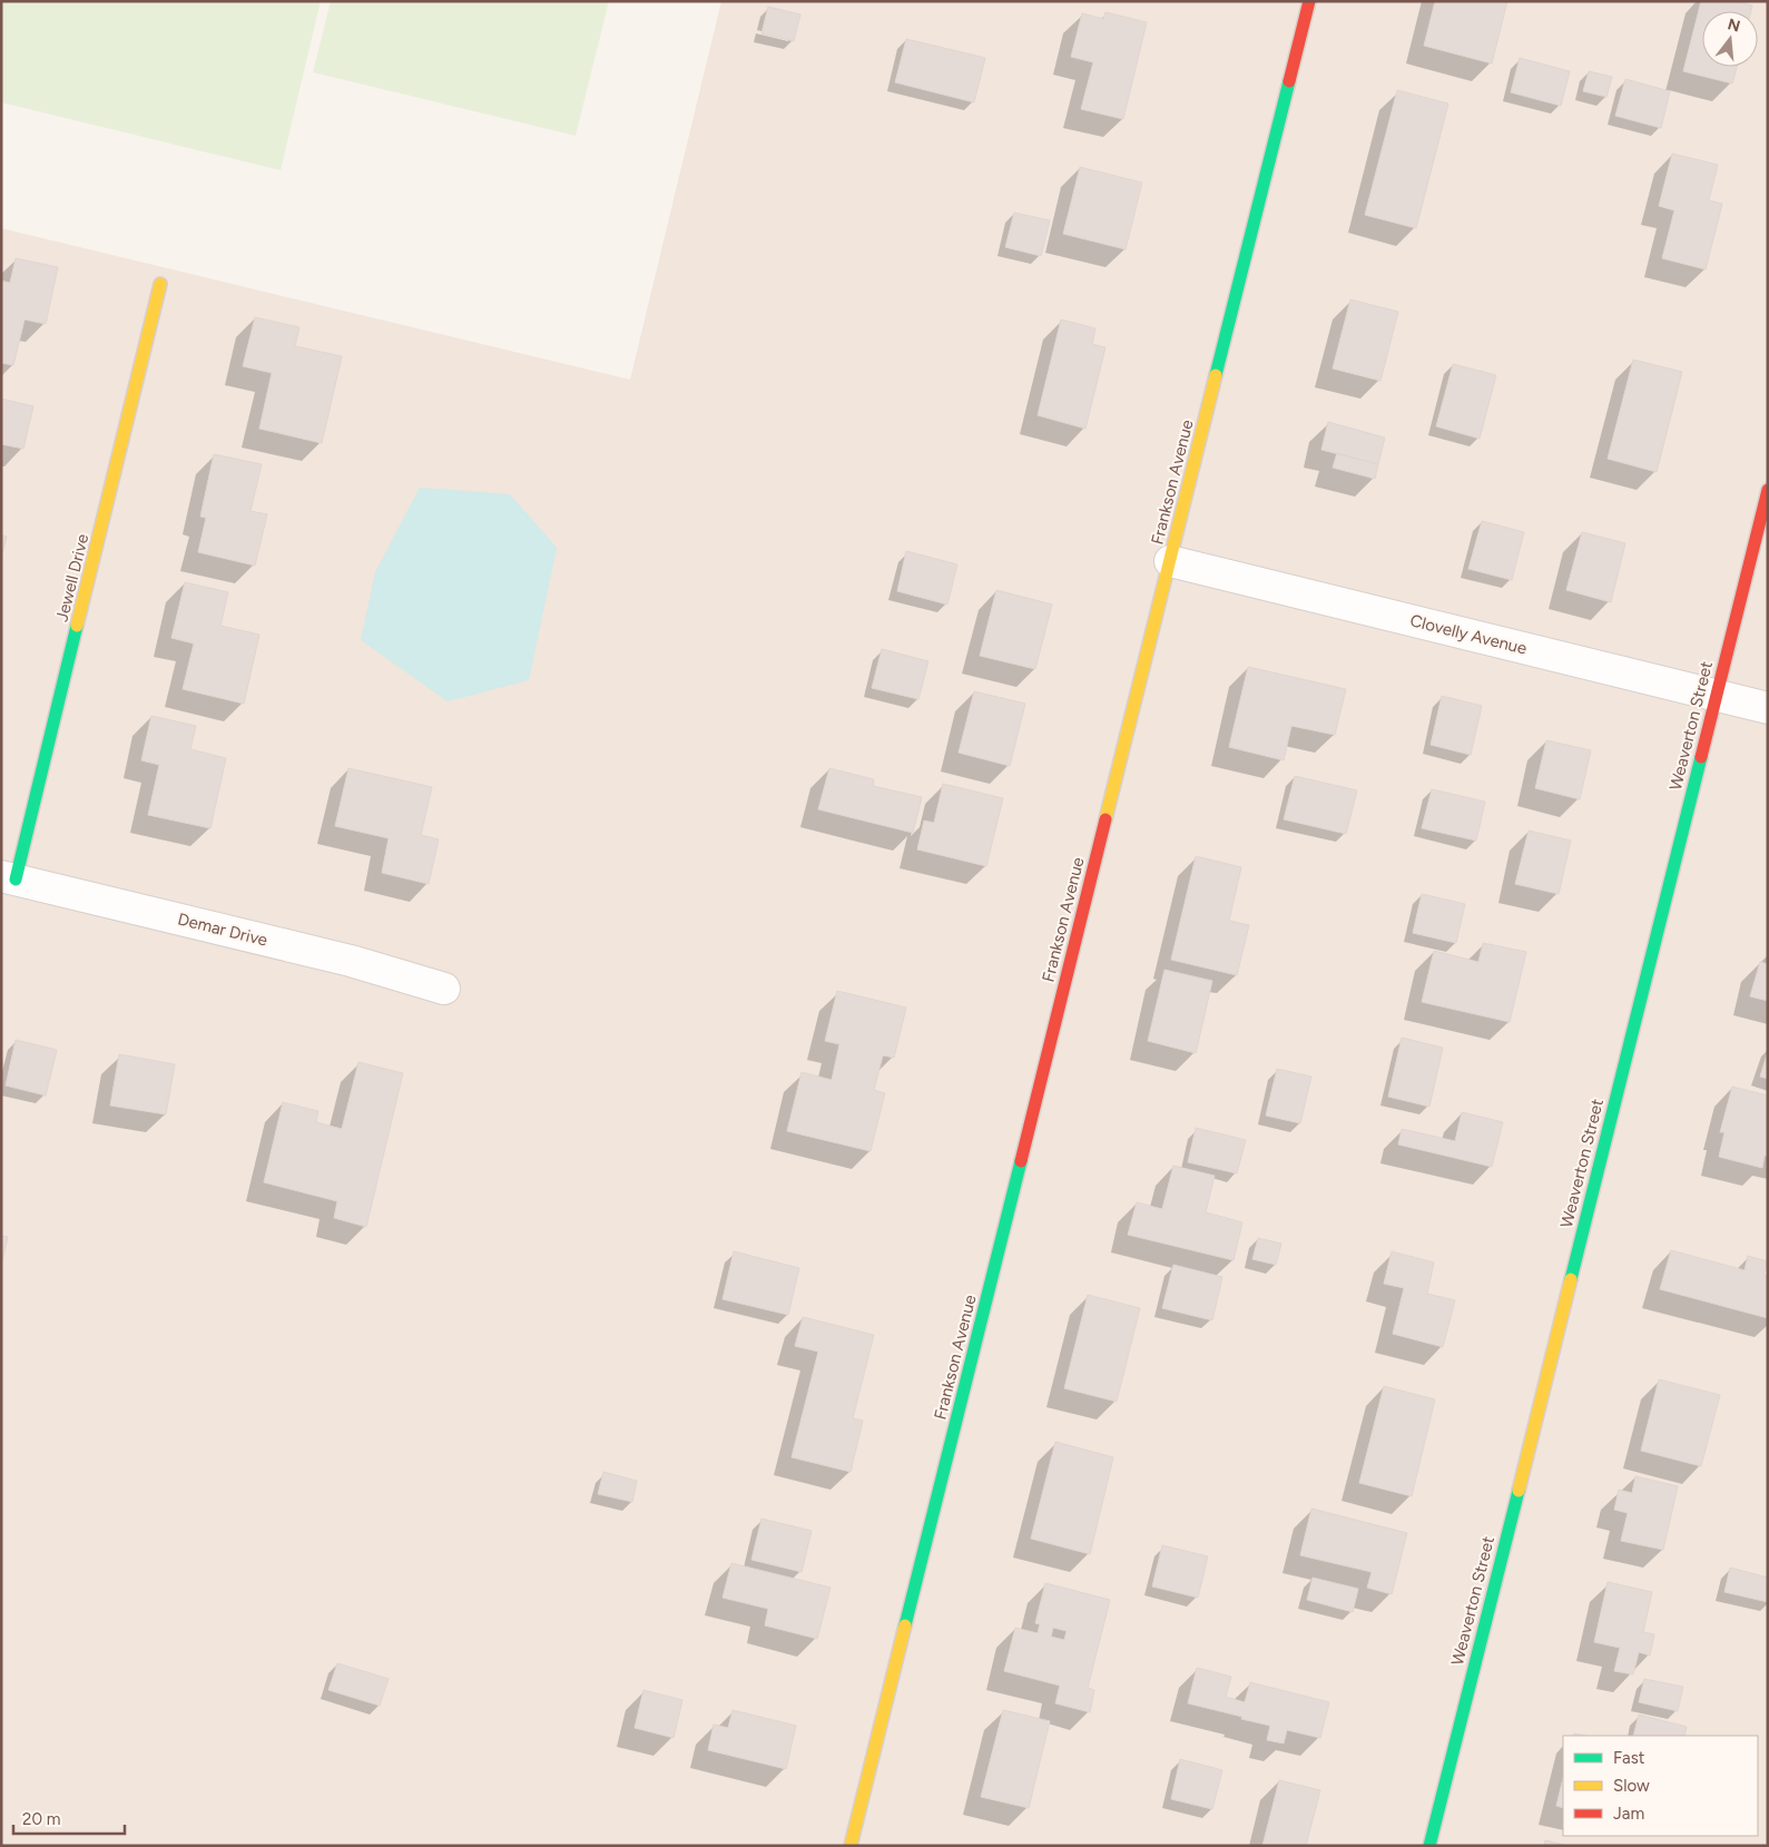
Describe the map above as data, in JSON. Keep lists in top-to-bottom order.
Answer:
{
  "streets": {
    "street": [
      "Frankson Avenue",
      "Jewell Drive",
      "Clovelly Avenue",
      "Weaverton Street",
      "Demar Drive"
    ]
  },
  "crossings": [
    ["Frankson Avenue", "Clovelly Avenue"],
    ["Jewell Drive", "Demar Drive"],
    ["Clovelly Avenue", "Weaverton Street"]
  ],
  "legend": ["Fast", "Slow", "Jam"],
  "scale_bar": "20 m",
  "north": "top"
}
